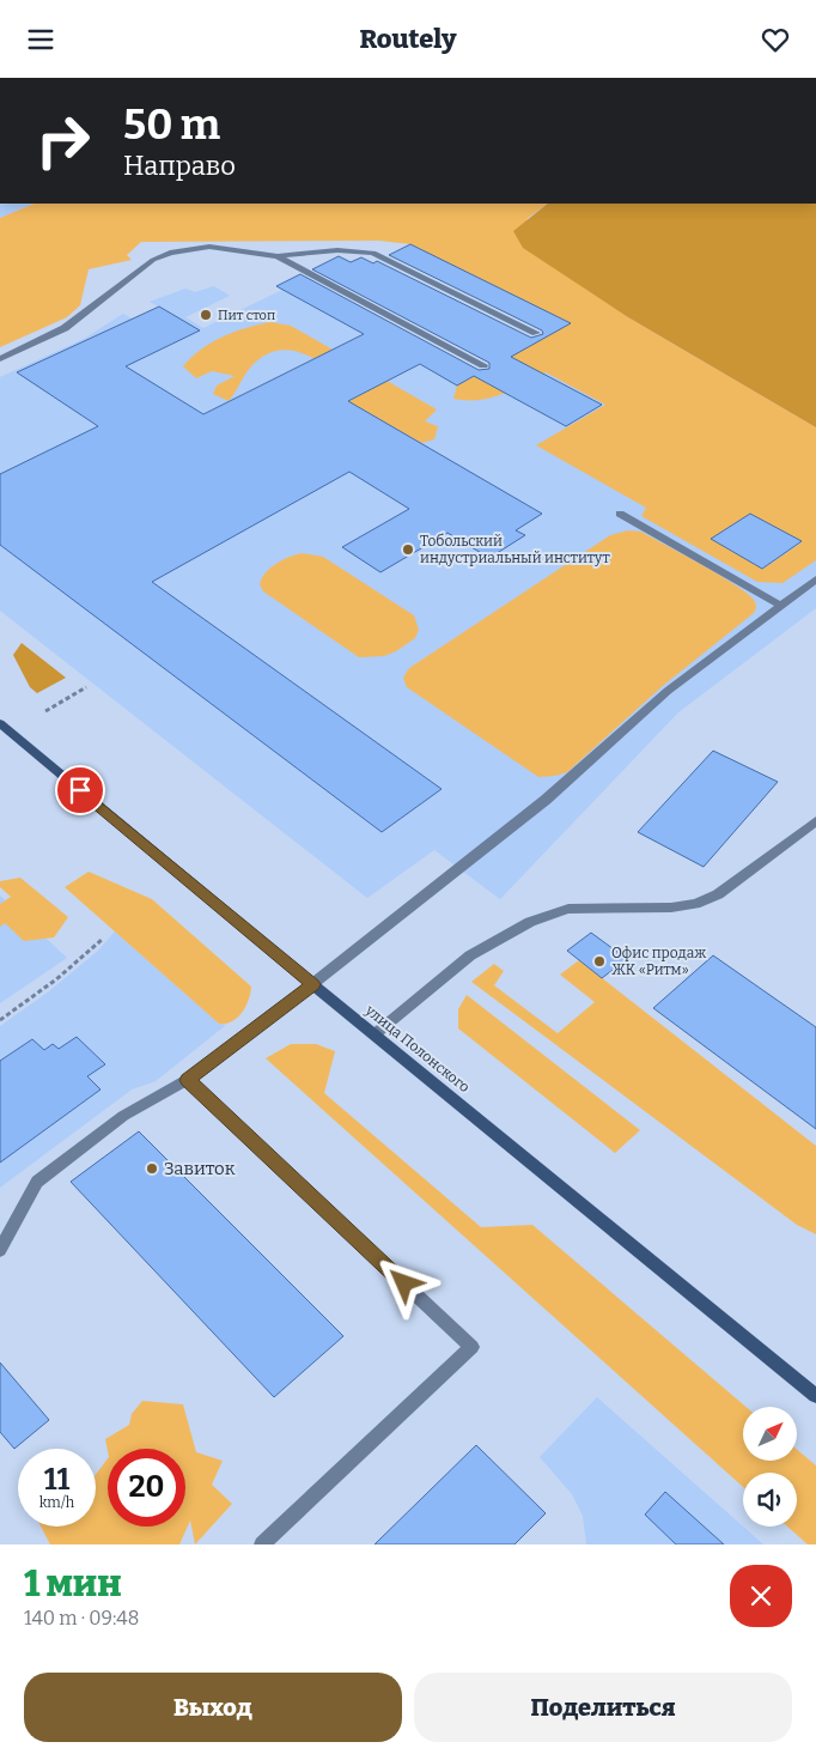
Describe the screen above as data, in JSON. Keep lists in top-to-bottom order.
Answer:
{
  "streets": {
    "main road": ["улица Полонского"]
  },
  "places": [
    "Пит стоп",
    "Тобольский индустриальный институт",
    "Офис продаж ЖК «Ритм»",
    "Завиток"
  ],
  "north": "top right",
  "page": {
    "header": "Routely",
    "turn": ["50 m", "Направо"],
    "speed": "11 km/h",
    "limit": "20",
    "heading": ["1 мин", "140 m · 09:48"],
    "buttons": ["Выход", "Поделиться"]
  }
}
